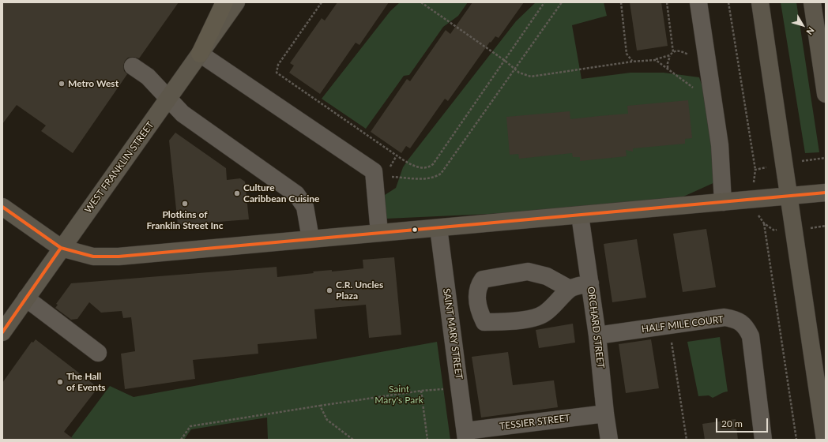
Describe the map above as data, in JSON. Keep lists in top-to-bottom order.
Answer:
{
  "streets": {
    "main road": ["WEST FRANKLIN STREET"],
    "street": [
      "HALF MILE COURT",
      "ORCHARD STREET",
      "SAINT MARY STREET",
      "TESSIER STREET"
    ]
  },
  "crossings": [
    ["HALF MILE COURT", "ORCHARD STREET"],
    ["ORCHARD STREET", "TESSIER STREET"],
    ["SAINT MARY STREET", "TESSIER STREET"]
  ],
  "parks": ["Saint Mary's Park"],
  "places": [
    "Metro West",
    "Culture Caribbean Cuisine",
    "Plotkins of Franklin Street Inc",
    "C.R. Uncles Plaza",
    "The Hall of Events"
  ],
  "scale_bar": "20 m",
  "north": "bottom right"
}
